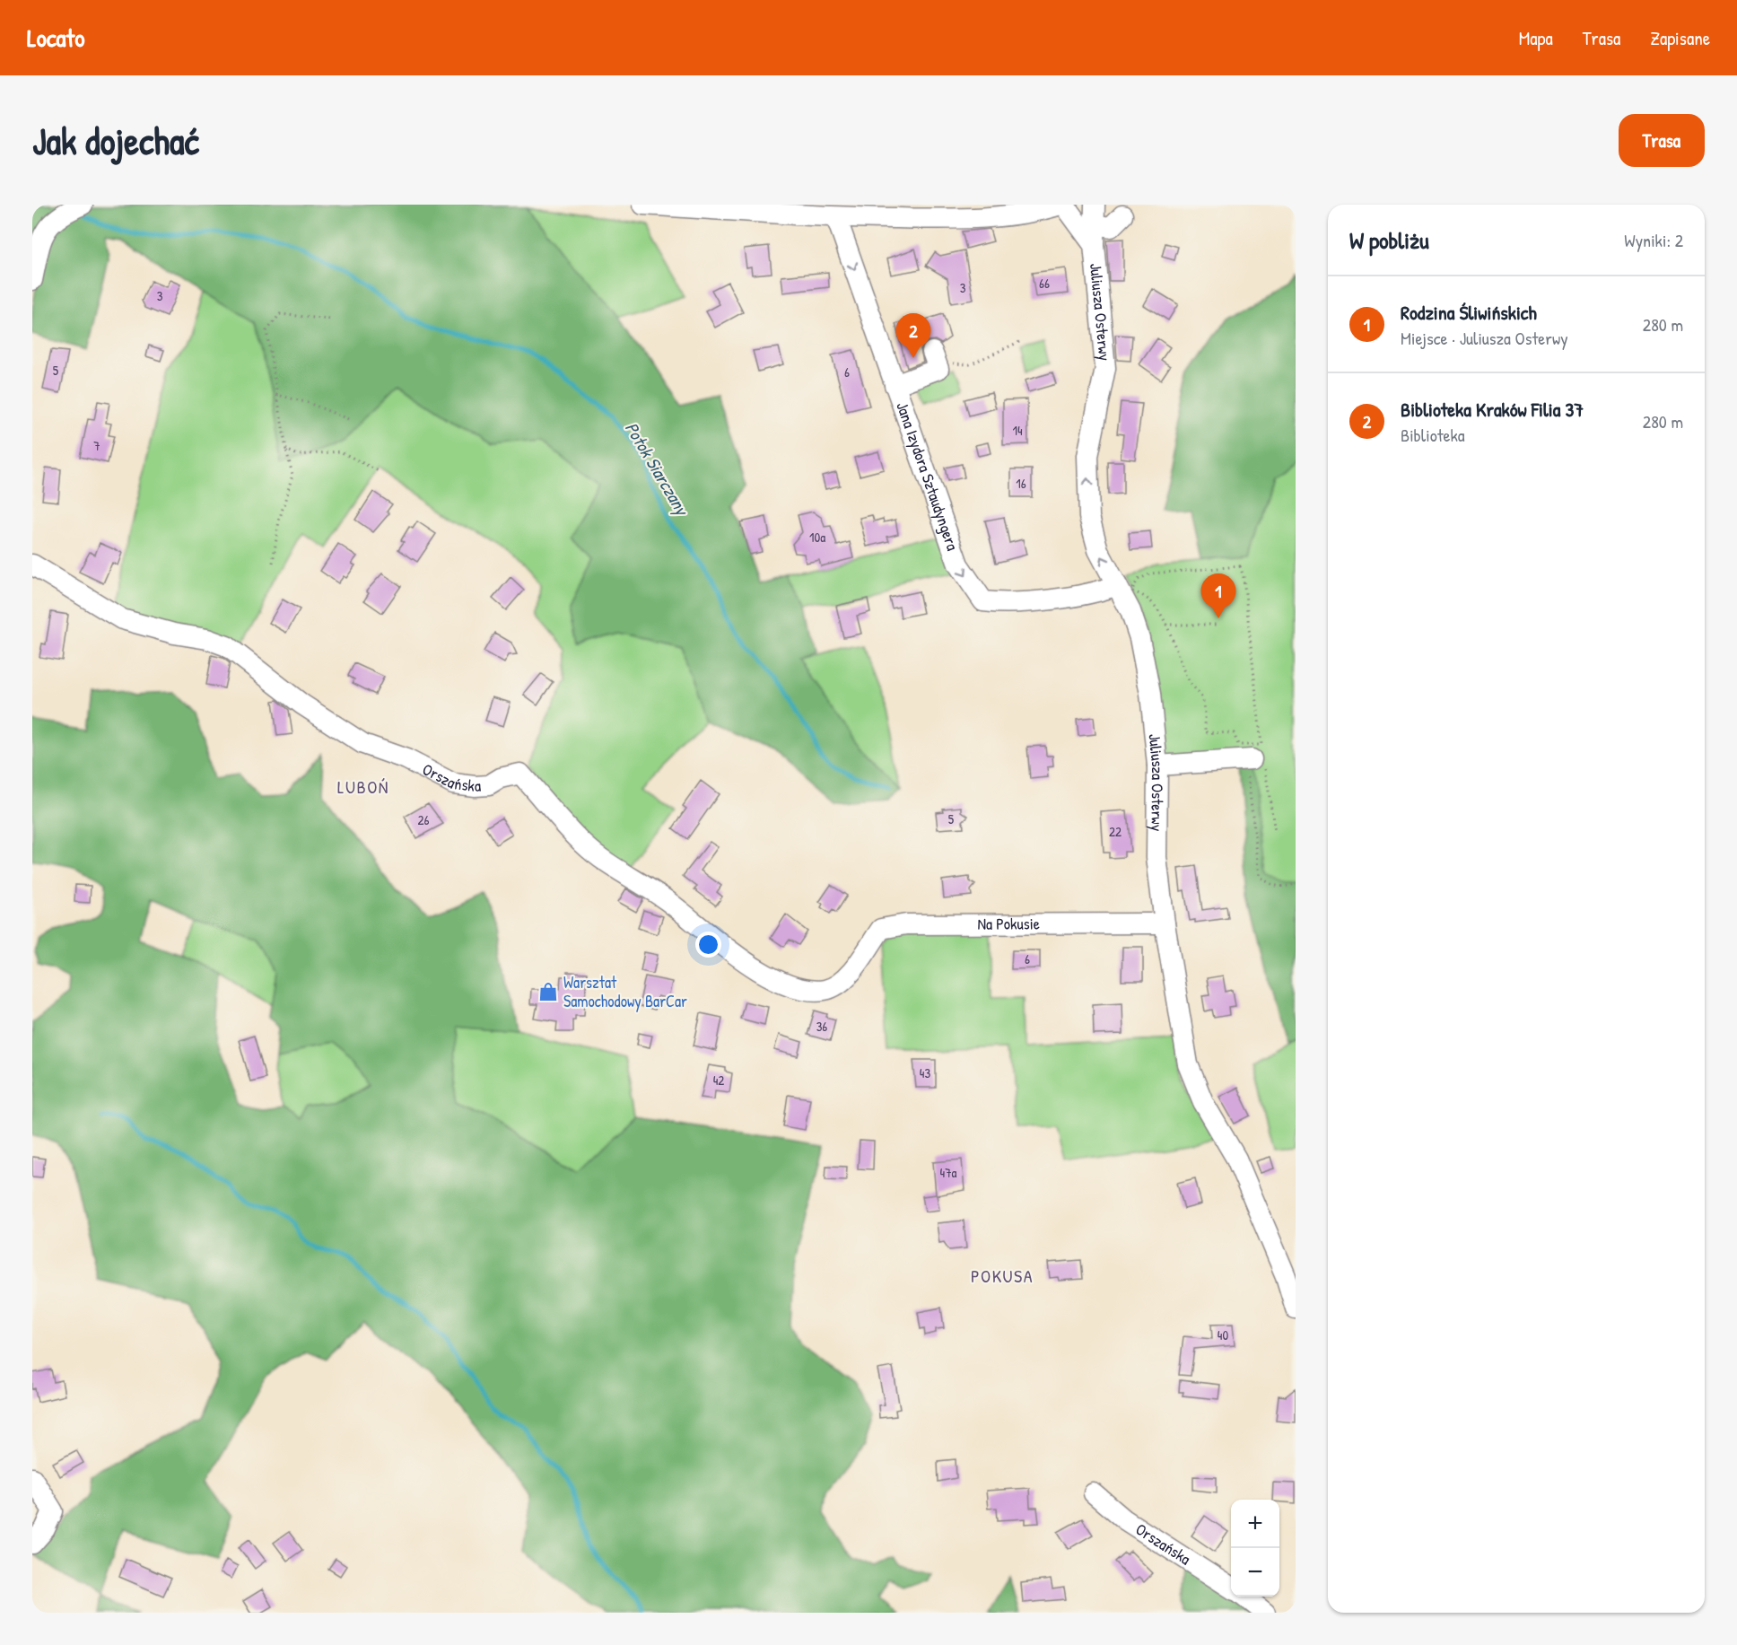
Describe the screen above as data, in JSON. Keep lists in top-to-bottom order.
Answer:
{
  "streets": {
    "street": [
      "Juliusza Osterwy",
      "Jana Izydora Sztaudyngera",
      "Orszańska",
      "Na Pokusie"
    ]
  },
  "crossings": [
    ["Juliusza Osterwy", "Jana Izydora Sztaudyngera"],
    ["Juliusza Osterwy", "Na Pokusie"],
    ["Orszańska", "Na Pokusie"]
  ],
  "one_way": ["Jana Izydora Sztaudyngera"],
  "districts": ["LUBOŃ", "POKUSA"],
  "water": ["Potok Siarczany"],
  "places": {
    "shop": ["Warsztat Samochodowy BarCar"]
  },
  "house_numbers": [
    "66",
    "3",
    "3",
    "5",
    "6",
    "14",
    "7",
    "16",
    "10a",
    "5",
    "26",
    "22",
    "6",
    "36",
    "43",
    "42",
    "47a",
    "40"
  ],
  "page": {
    "header": "Locato",
    "nav": ["Mapa", "Trasa", "Zapisane"],
    "buttons": "Trasa",
    "title": "Jak dojechać",
    "heading": ["W pobliżu", "Wyniki: 2"],
    "list": [
      {
        "mark": "1",
        "name": "Rodzina Śliwińskich",
        "note": "Miejsce · Juliusza Osterwy",
        "value": "280 m"
      },
      {
        "mark": "2",
        "name": "Biblioteka Kraków Filia 37",
        "note": "Biblioteka",
        "value": "280 m"
      }
    ],
    "pins": ["2", "1"],
    "map_buttons": ["+", "−"]
  }
}
